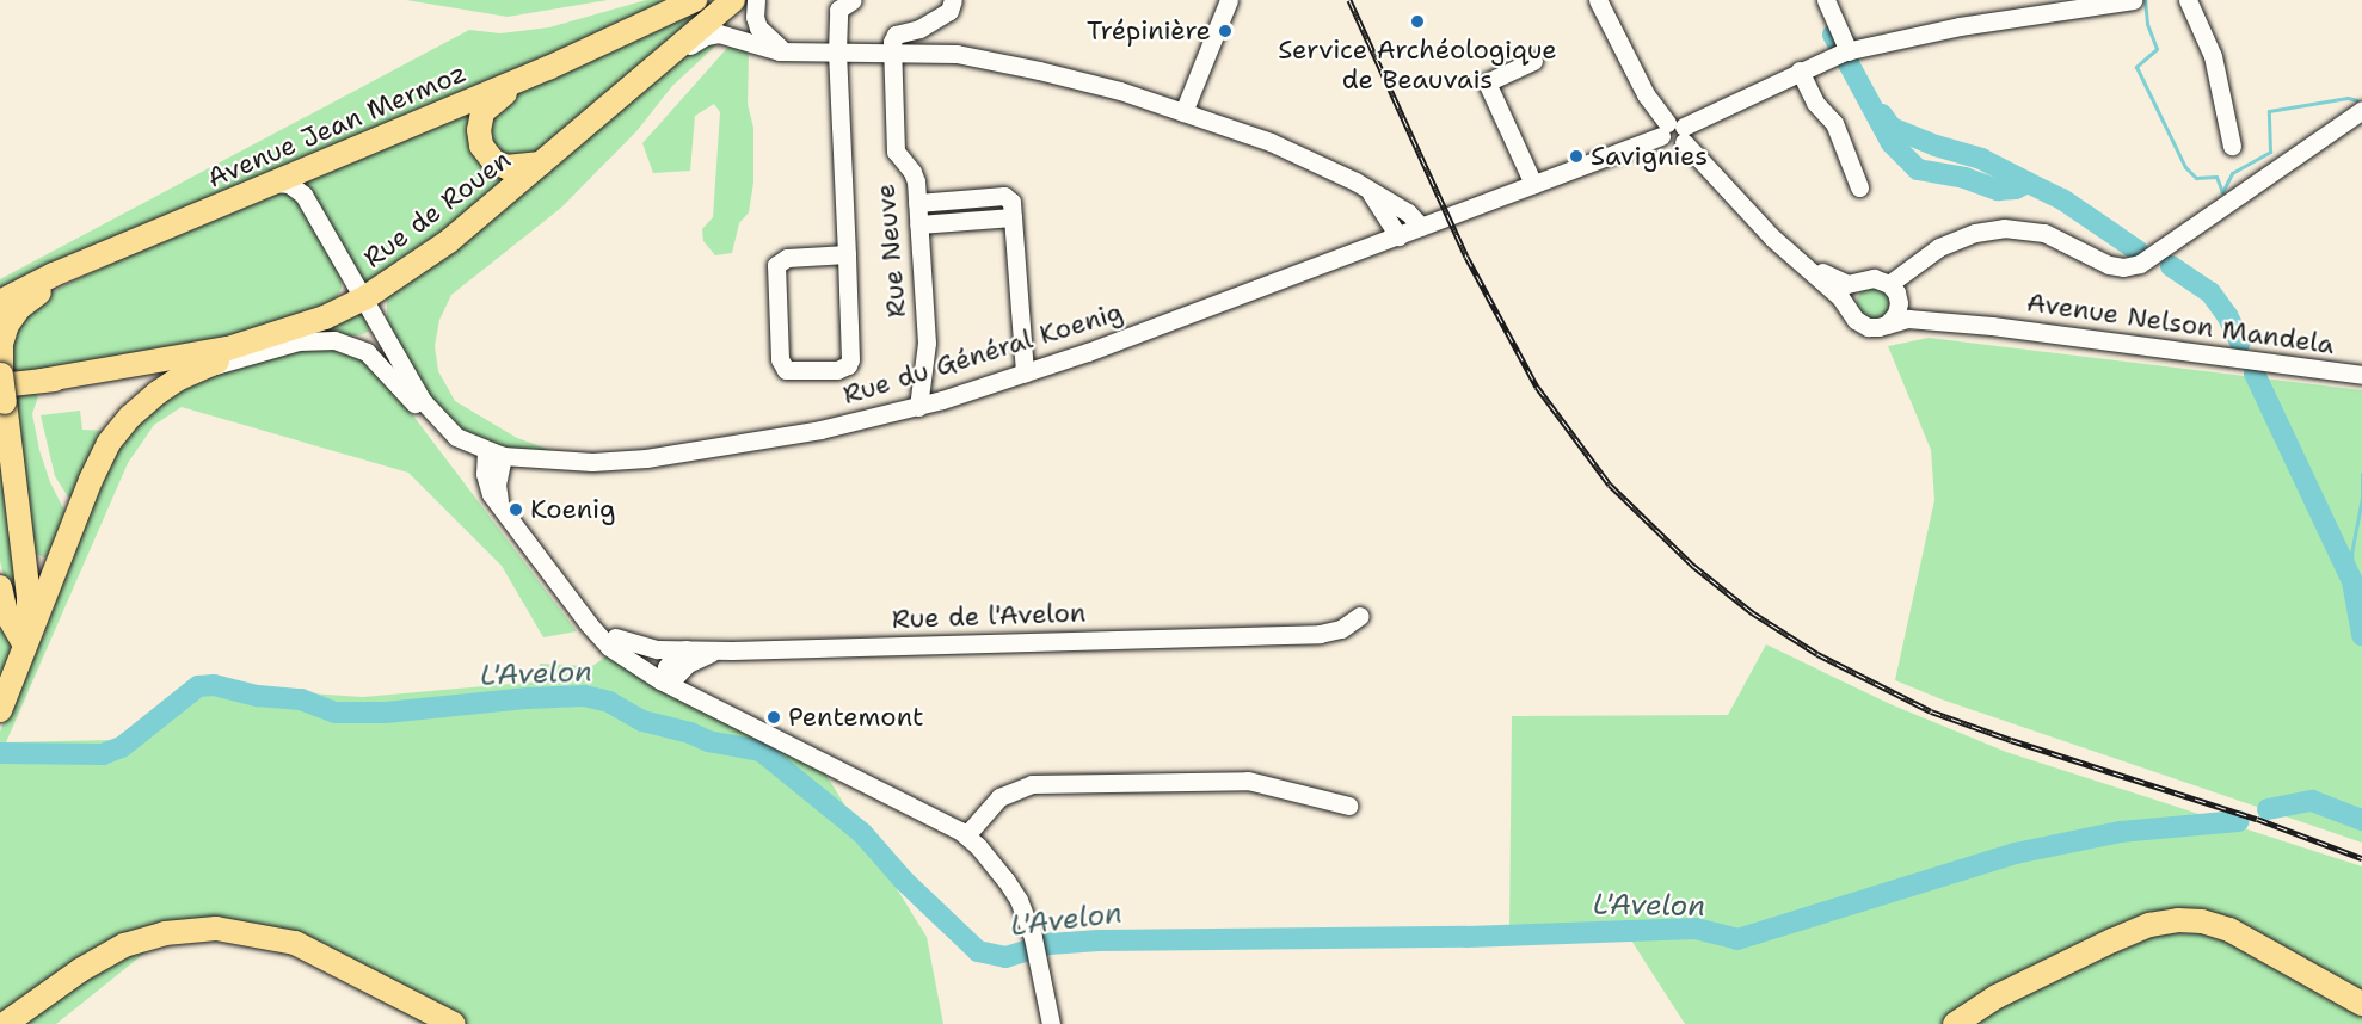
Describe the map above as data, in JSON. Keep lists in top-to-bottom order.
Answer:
{
  "streets": {
    "main road": ["Avenue Jean Mermoz", "Rue de Rouen"],
    "street": [
      "Rue Neuve",
      "Avenue Nelson Mandela",
      "Rue du Général Koenig",
      "Rue de l'Avelon"
    ]
  },
  "crossings": [
    ["Rue Neuve", "Rue du Général Koenig"]
  ],
  "water": ["L'Avelon"],
  "places": [
    "Service Archéologique de Beauvais",
    "Trépinière",
    "Savignies",
    "Koenig",
    "Pentemont"
  ]
}
